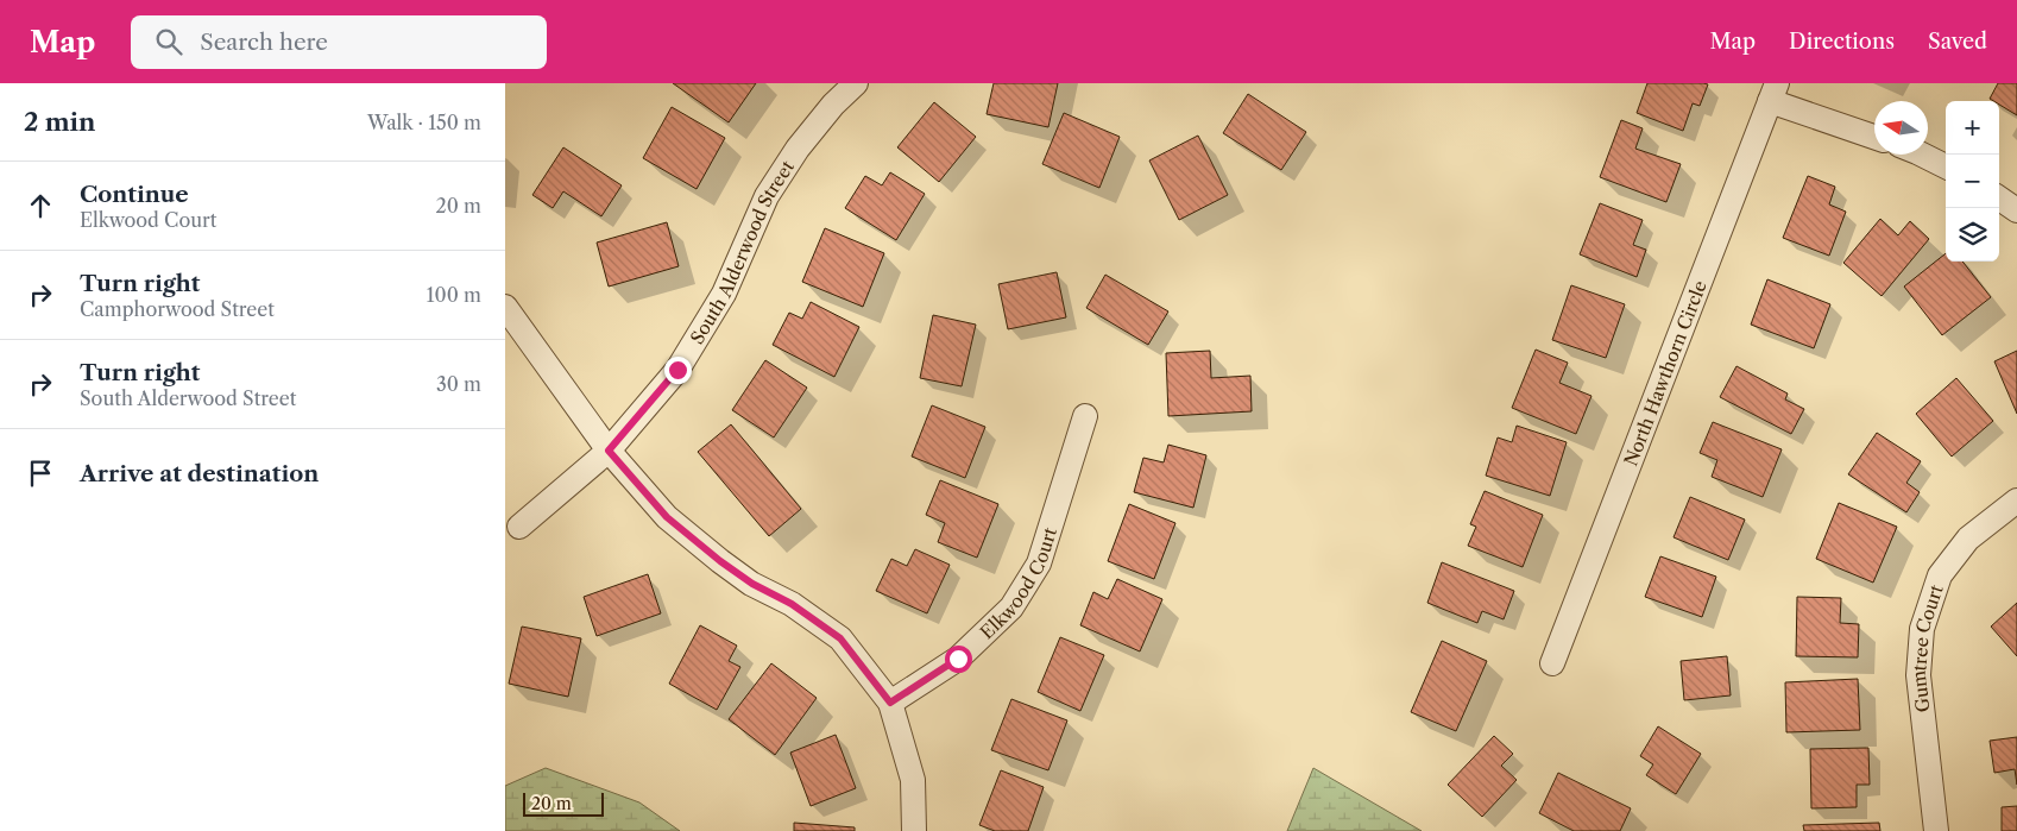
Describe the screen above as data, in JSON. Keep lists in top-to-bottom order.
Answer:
{
  "streets": {
    "street": [
      "South Alderwood Street",
      "North Hawthorn Circle",
      "Elkwood Court",
      "Gumtree Court"
    ]
  },
  "scale_bar": "20 m",
  "north": "left",
  "page": {
    "header": "Map",
    "search": "Search here",
    "nav": ["Map", "Directions", "Saved"],
    "heading": ["2 min", "Walk · 150 m"],
    "map_buttons": ["+", "−"],
    "list": [
      ["Continue", "Elkwood Court", "20 m"],
      ["Turn right", "Camphorwood Street", "100 m"],
      ["Turn right", "South Alderwood Street", "30 m"],
      "Arrive at destination"
    ],
    "scale": "20 m"
  }
}
